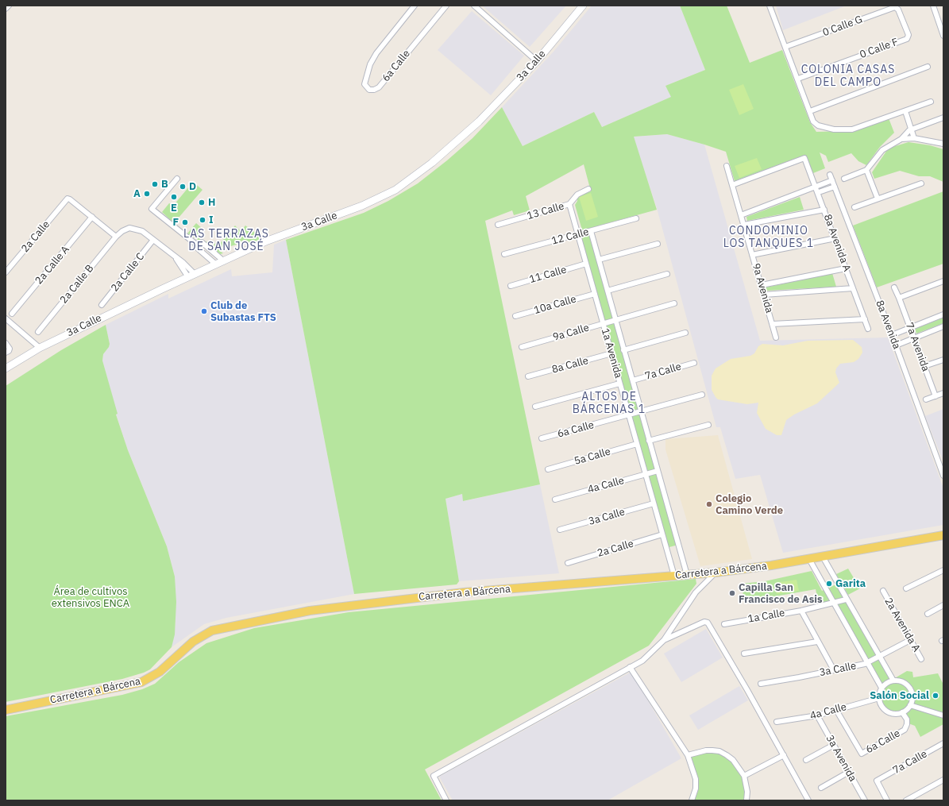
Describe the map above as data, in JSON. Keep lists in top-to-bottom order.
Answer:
{
  "streets": {
    "main road": ["3a Calle", "Carretera a Bárcena"],
    "street": [
      "0 Calle G",
      "0 Calle F",
      "6a Calle",
      "13 Calle",
      "2a Calle",
      "12 Calle",
      "8a Avenida A",
      "2a Calle A",
      "2a Calle C",
      "11 Calle",
      "2a Calle B",
      "9a Avenida",
      "10a Calle",
      "8a Avenida",
      "9a Calle",
      "7a Avenida",
      "1a Avenida",
      "8a Calle",
      "7a Calle",
      "5a Calle",
      "4a Calle",
      "1a Calle",
      "2a Avenida A",
      "3a Avenida"
    ]
  },
  "crossings": [
    ["0 Calle G", "0 Calle F"],
    ["6a Calle", "1a Avenida"],
    ["6a Calle", "4a Calle"],
    ["3a Calle", "1a Avenida"],
    ["3a Calle", "2a Avenida A"],
    ["13 Calle", "1a Avenida"],
    ["2a Calle", "2a Calle A"],
    ["2a Calle", "1a Avenida"],
    ["12 Calle", "1a Avenida"],
    ["8a Avenida A", "9a Avenida"],
    ["11 Calle", "1a Avenida"],
    ["10a Calle", "1a Avenida"],
    ["9a Calle", "1a Avenida"],
    ["1a Avenida", "8a Calle"],
    ["1a Avenida", "7a Calle"],
    ["1a Avenida", "5a Calle"],
    ["1a Avenida", "4a Calle"],
    ["1a Avenida", "Carretera a Bárcena"],
    ["4a Calle", "3a Avenida"]
  ],
  "districts": [
    "COLONIA CASAS DEL CAMPO",
    "CONDOMINIO LOS TANQUES 1",
    "LAS TERRAZAS DE SAN JOSÉ",
    "ALTOS DE BÁRCENAS 1"
  ],
  "parks": ["Área de cultivos extensivos ENCA"],
  "places": [
    "B",
    "D",
    "A",
    "E",
    "H",
    "I",
    "F",
    "Club de Subastas FTS",
    "Colegio Camino Verde",
    "Garita",
    "Capilla San Francisco de Asis",
    "Salón Social"
  ]
}
